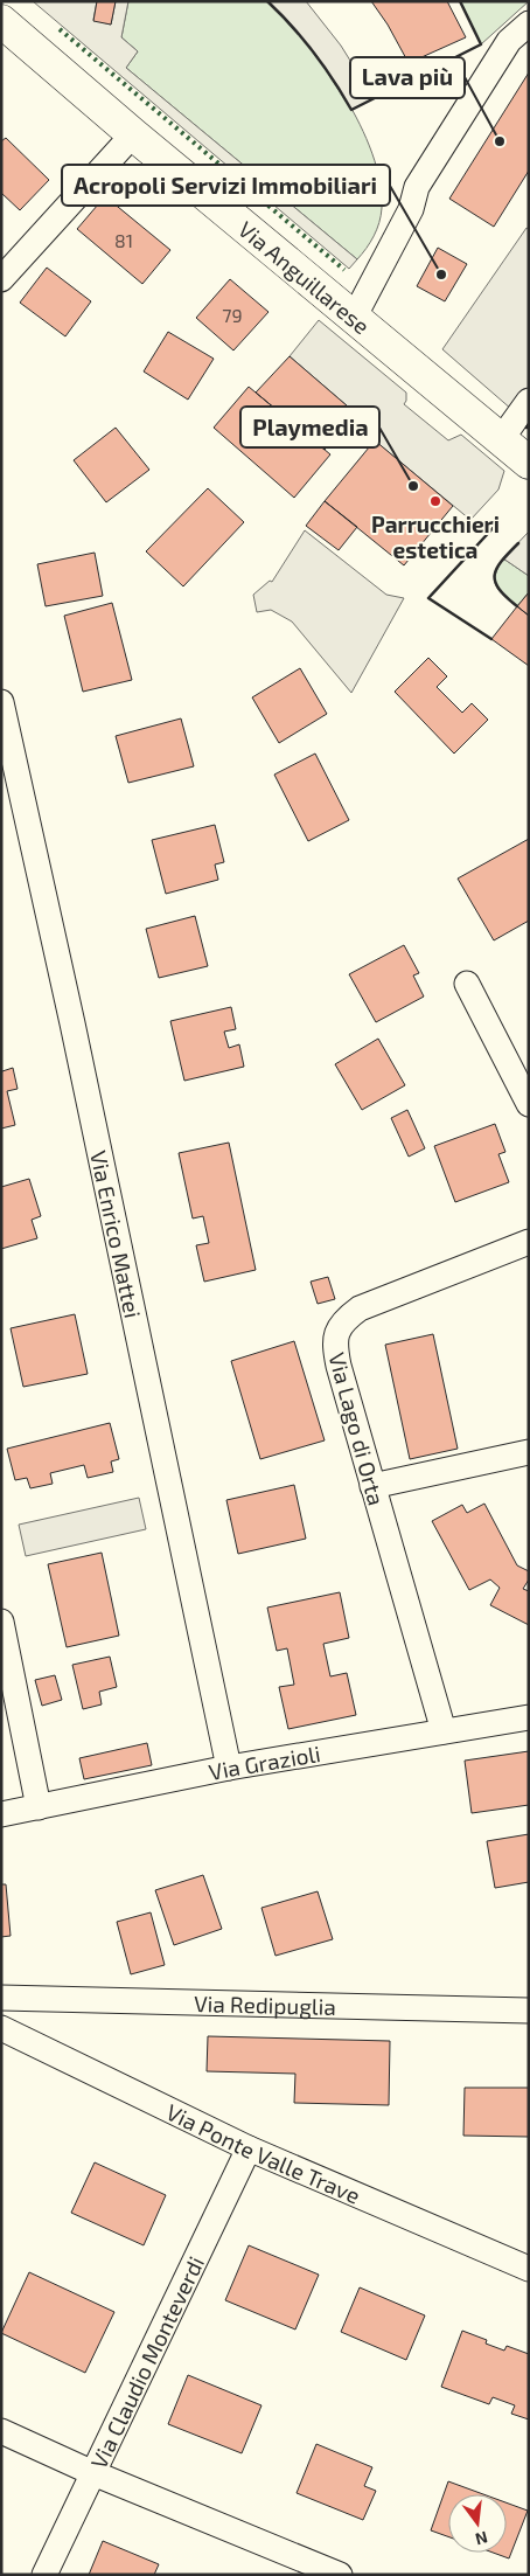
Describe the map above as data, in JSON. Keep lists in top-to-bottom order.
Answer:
{
  "streets": {
    "main road": ["Via Anguillarese"],
    "street": [
      "Via Enrico Mattei",
      "Via Lago di Orta",
      "Via Grazioli",
      "Via Redipuglia",
      "Via Ponte Valle Trave",
      "Via Claudio Monteverdi"
    ]
  },
  "crossings": [
    ["Via Enrico Mattei", "Via Grazioli"],
    ["Via Lago di Orta", "Via Grazioli"],
    ["Via Ponte Valle Trave", "Via Claudio Monteverdi"]
  ],
  "places": [
    "Lava più",
    "Acropoli Servizi Immobiliari",
    "Playmedia",
    "Parrucchieri estetica"
  ],
  "house_numbers": ["81", "79"],
  "north": "bottom"
}
